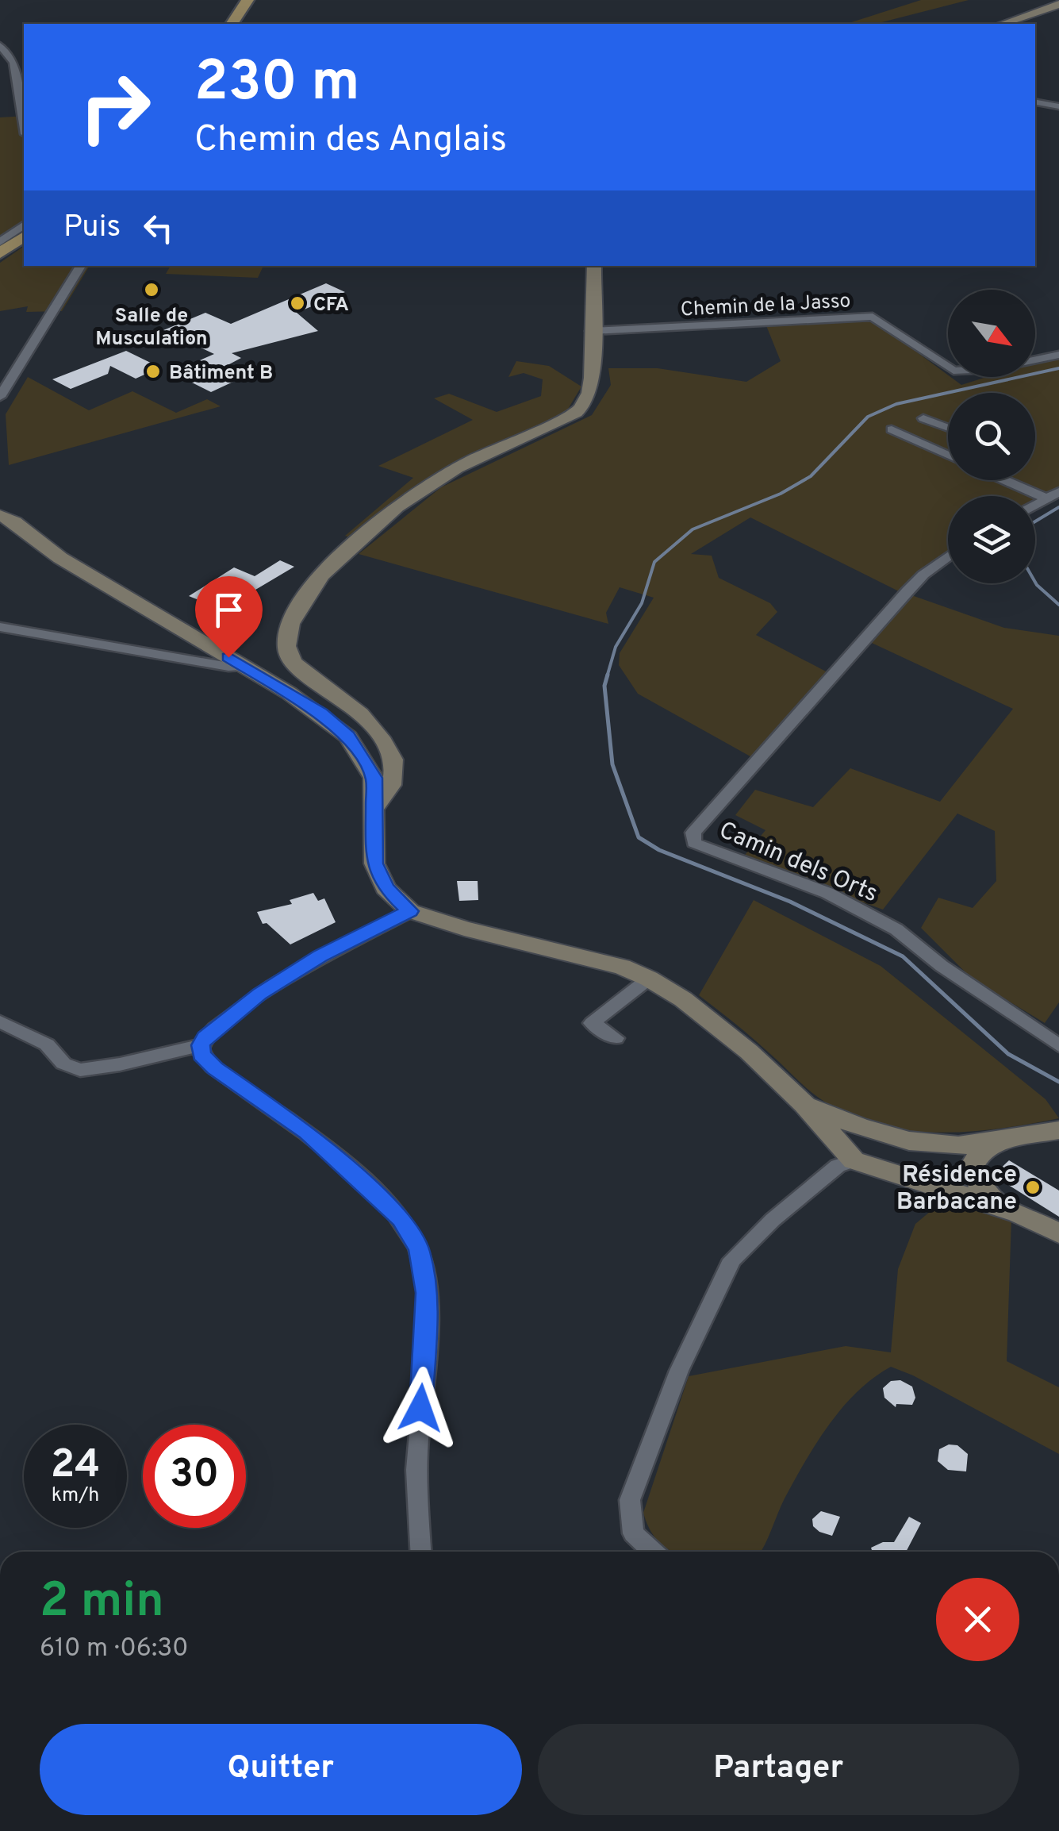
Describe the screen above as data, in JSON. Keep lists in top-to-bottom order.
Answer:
{
  "streets": {
    "street": ["Chemin de la Jasso", "Camin dels Orts"]
  },
  "places": [
    "Salle de Musculation",
    "CFA",
    "Bâtiment B",
    "Résidence Barbacane"
  ],
  "north": "bottom right",
  "page": {
    "turn": ["230 m", "Chemin des Anglais"],
    "then": "Puis",
    "speed": "24 km/h",
    "limit": "30",
    "heading": ["2 min", "610 m · 06:30"],
    "buttons": ["Quitter", "Partager"]
  }
}
